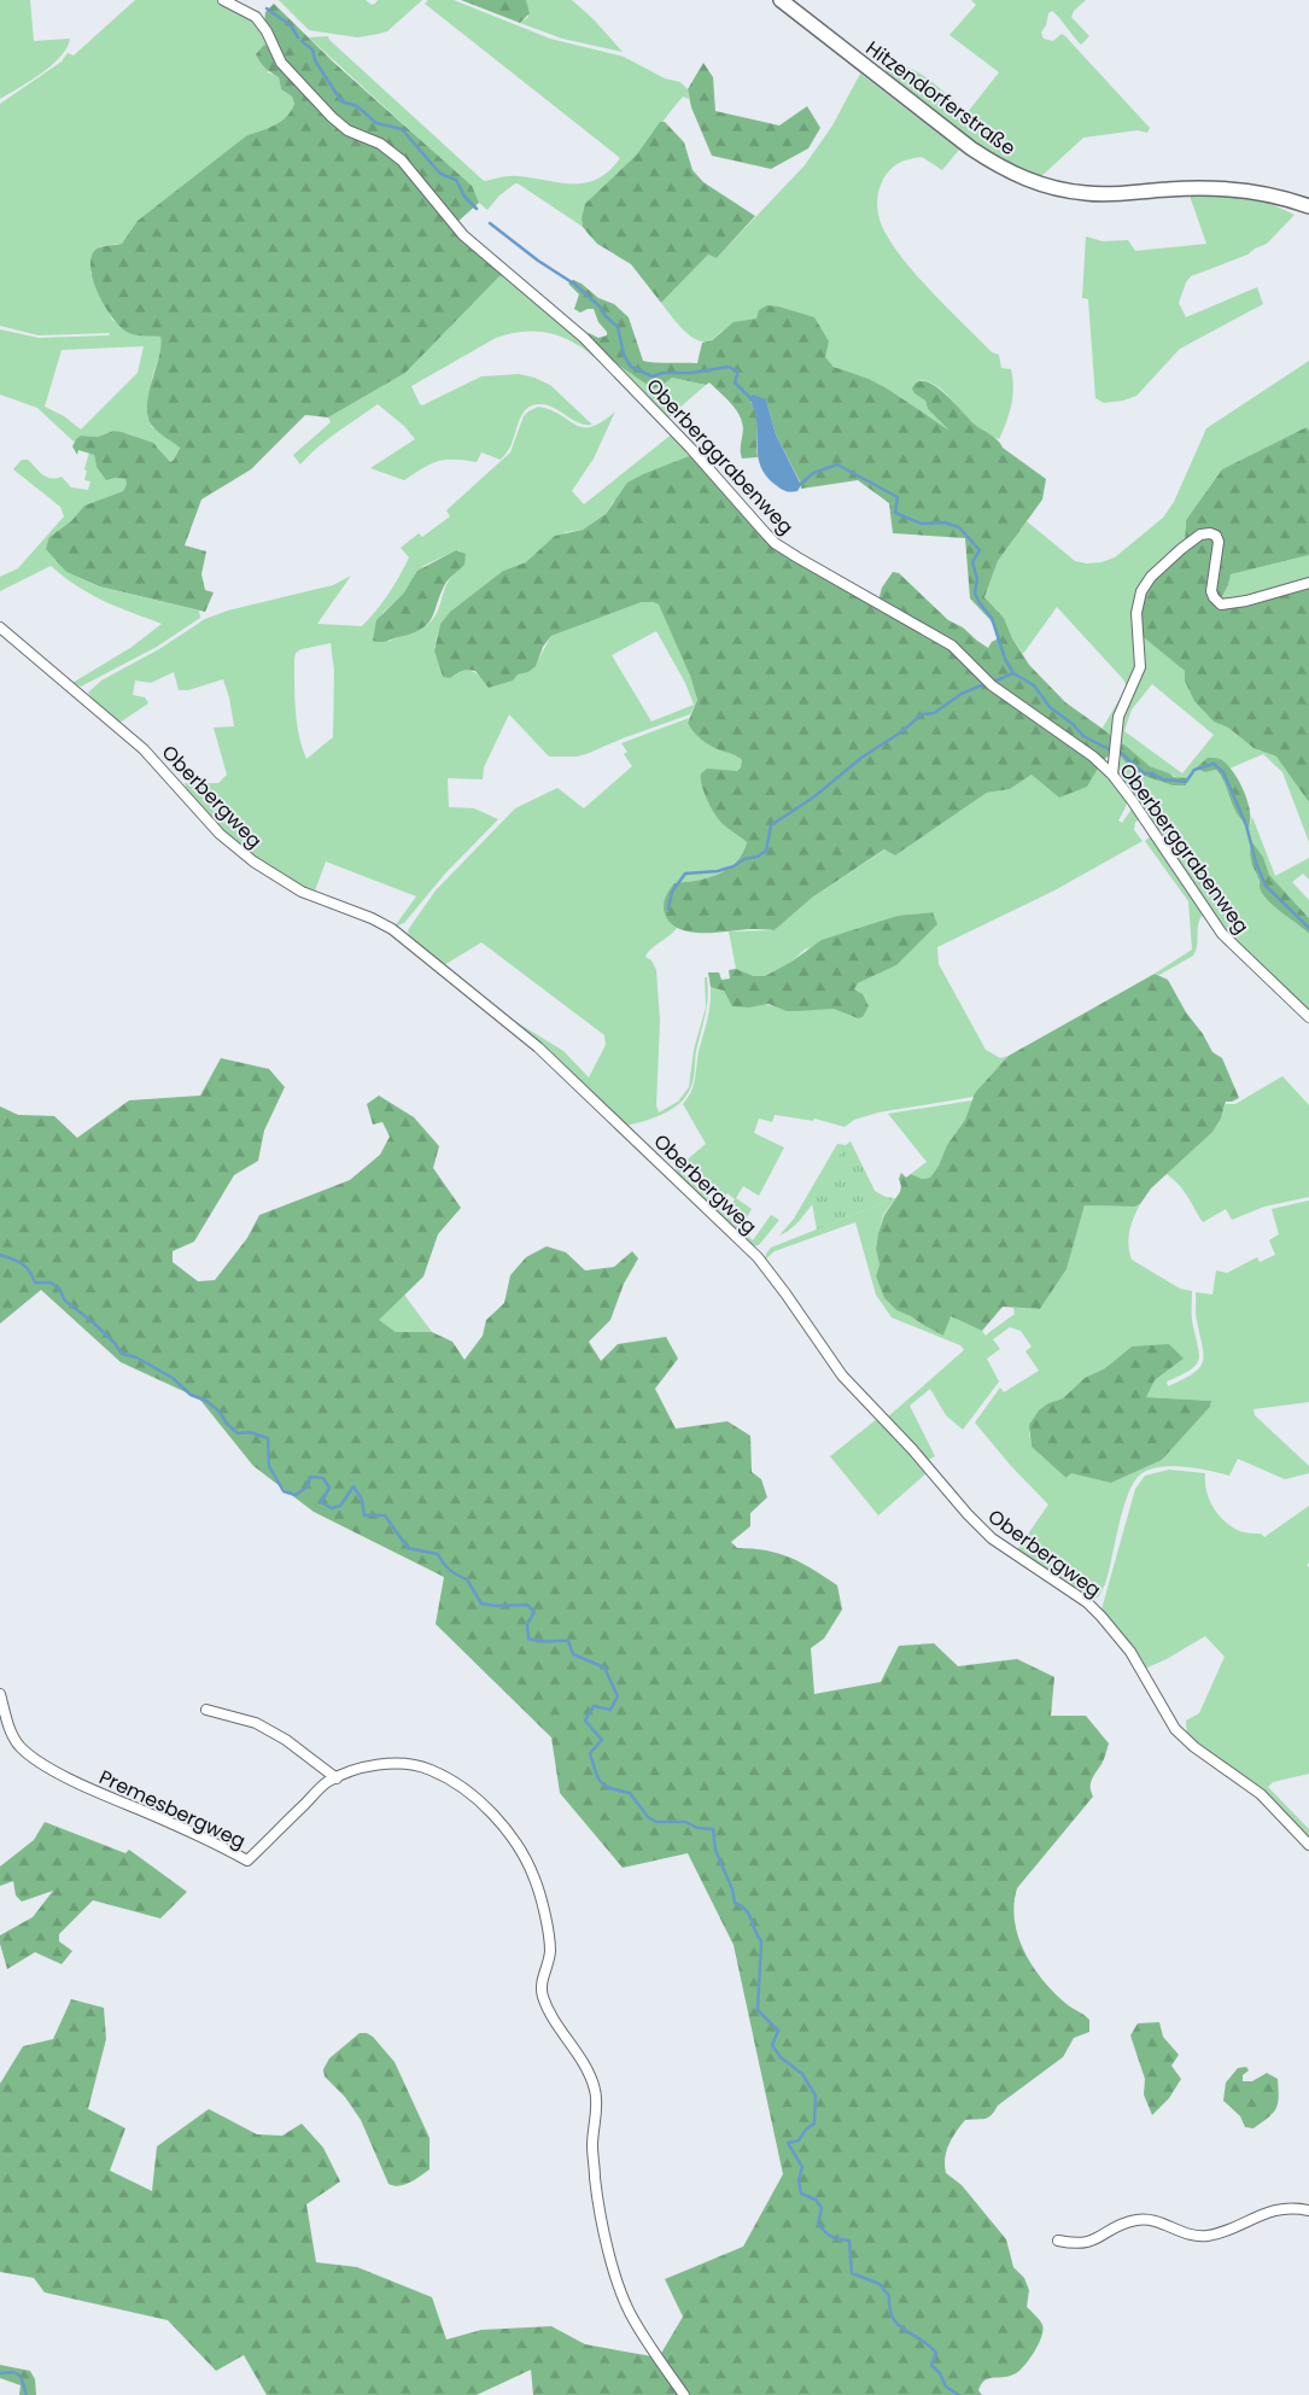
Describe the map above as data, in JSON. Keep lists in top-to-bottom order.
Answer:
{
  "streets": {
    "main road": ["Hitzendorferstraße"],
    "street": ["Oberberggrabenweg", "Oberbergweg", "Premesbergweg"]
  }
}
